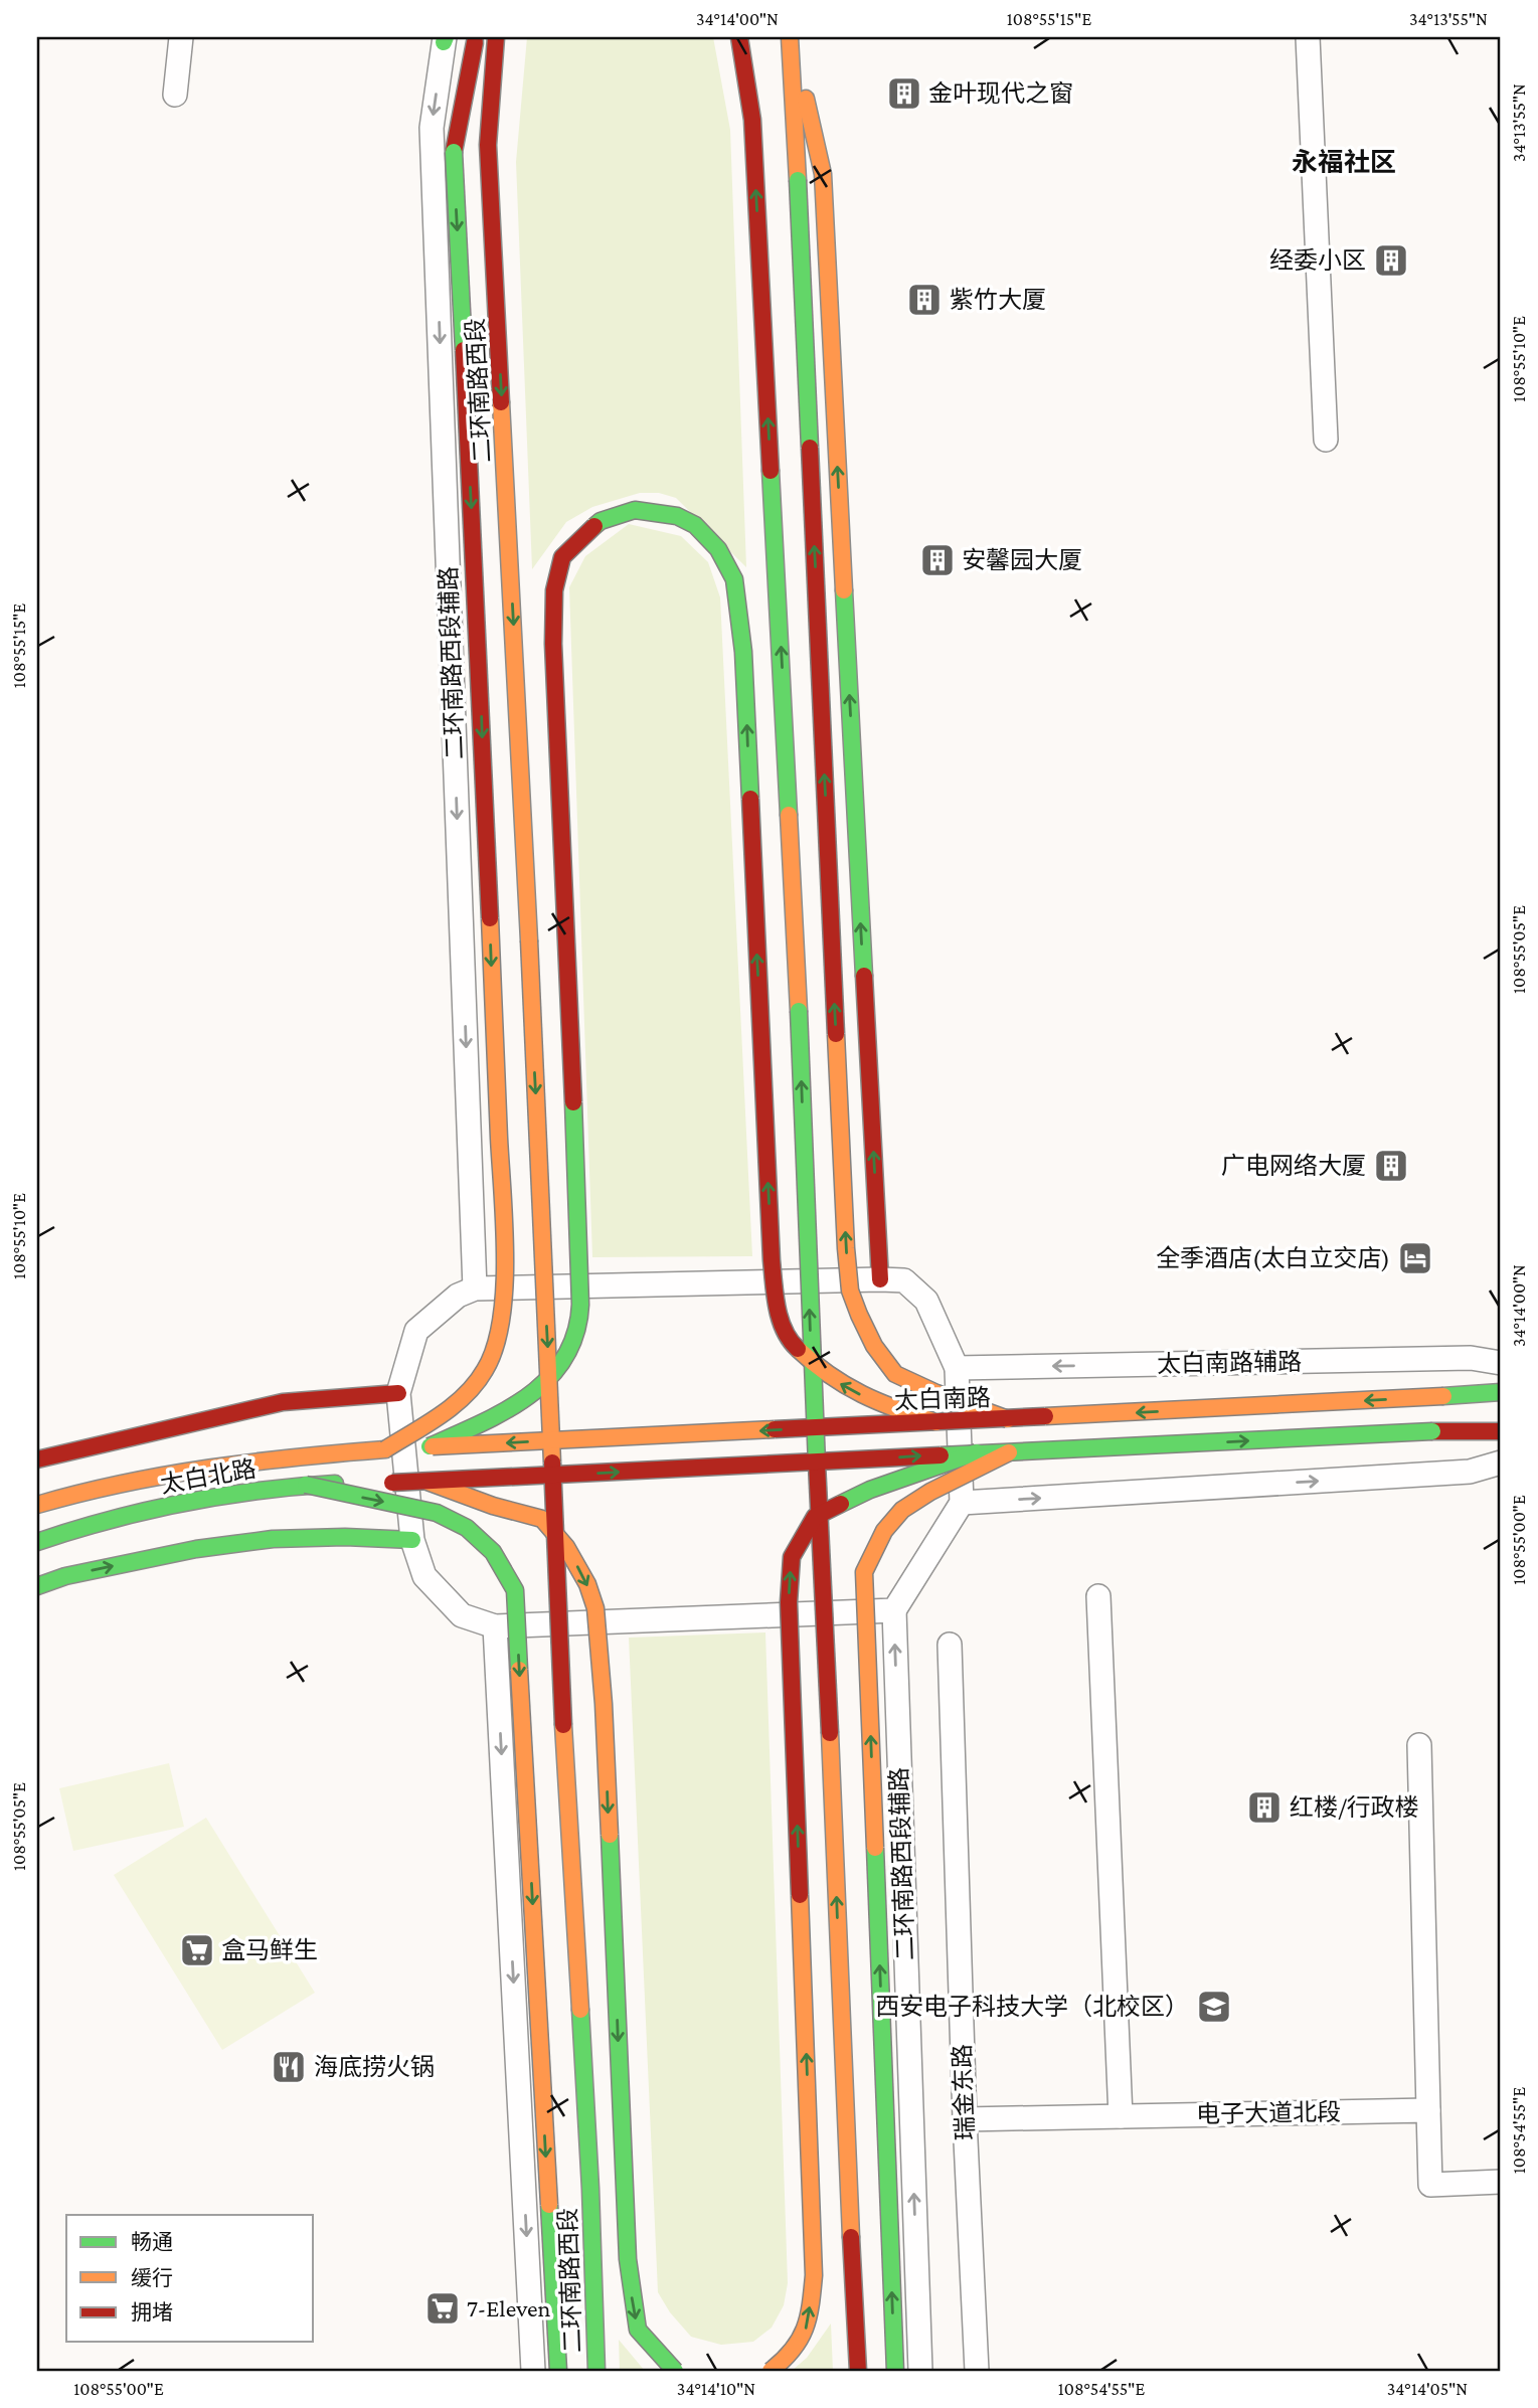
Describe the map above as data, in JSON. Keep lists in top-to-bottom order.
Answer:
{
  "streets": {
    "main road": ["二环南路西段", "太白南路", "太白北路"],
    "street": [
      "二环南路西段辅路",
      "太白南路辅路",
      "瑞金东路",
      "电子大道北段"
    ]
  },
  "crossings": [
    ["太白南路", "太白北路"],
    ["瑞金东路", "电子大道北段"]
  ],
  "districts": ["永福社区"],
  "places": {
    "building": [
      "金叶现代之窗",
      "经委小区",
      "紫竹大厦",
      "安馨园大厦",
      "广电网络大厦",
      "红楼/行政楼"
    ],
    "hotel": ["全季酒店(太白立交店)"],
    "supermarket": ["盒马鲜生", "7-Eleven"],
    "school or university": ["西安电子科技大学（北校区）"],
    "restaurant": ["海底捞火锅"]
  },
  "legend": ["畅通", "缓行", "拥堵"],
  "coordinates": [
    "34°14'00\"N",
    "108°55'15\"E",
    "34°13'55\"N",
    "108°55'10\"E",
    "108°55'05\"E",
    "108°55'00\"E",
    "108°54'55\"E",
    "34°14'10\"N",
    "34°14'05\"N"
  ]
}
